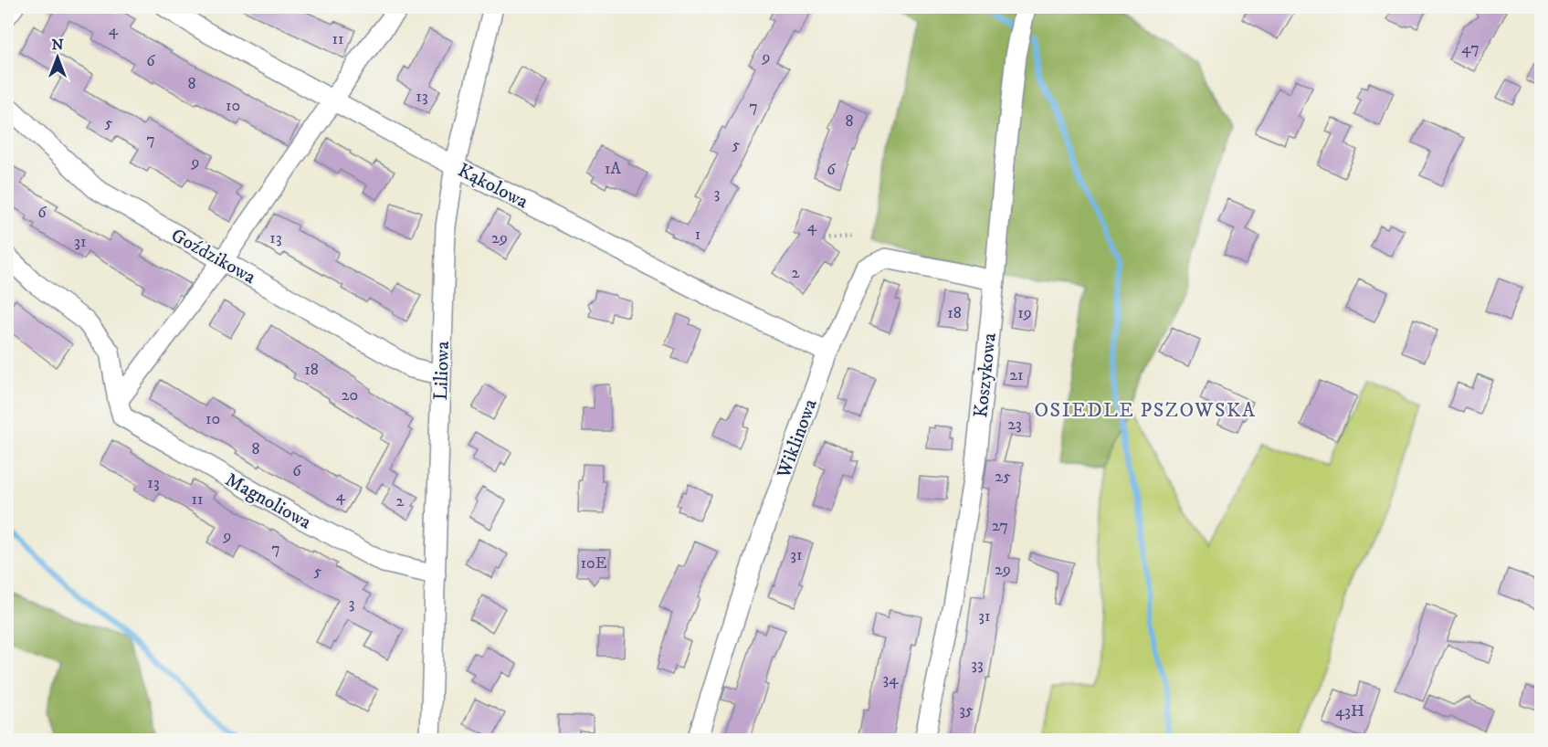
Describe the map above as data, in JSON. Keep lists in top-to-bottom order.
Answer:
{
  "streets": {
    "street": [
      "Kąkolowa",
      "Goździkowa",
      "Liliowa",
      "Koszykowa",
      "Wiklinowa",
      "Magnoliowa"
    ]
  },
  "crossings": [
    ["Kąkolowa", "Liliowa"],
    ["Kąkolowa", "Wiklinowa"],
    ["Goździkowa", "Liliowa"],
    ["Liliowa", "Magnoliowa"],
    ["Koszykowa", "Wiklinowa"]
  ],
  "districts": ["OSIEDLE PSZOWSKA"],
  "house_numbers": [
    "4",
    "11",
    "47",
    "9",
    "6",
    "8",
    "13",
    "10",
    "7",
    "8",
    "5",
    "7",
    "5",
    "9",
    "1A",
    "6",
    "3",
    "6",
    "4",
    "1",
    "13",
    "29",
    "31",
    "2",
    "18",
    "19",
    "18",
    "21",
    "20",
    "10",
    "23",
    "8",
    "6",
    "25",
    "13",
    "4",
    "11",
    "2",
    "27",
    "9",
    "7",
    "31",
    "10E",
    "29",
    "5",
    "3",
    "31",
    "33",
    "34",
    "35",
    "43H"
  ],
  "north": "top"
}
